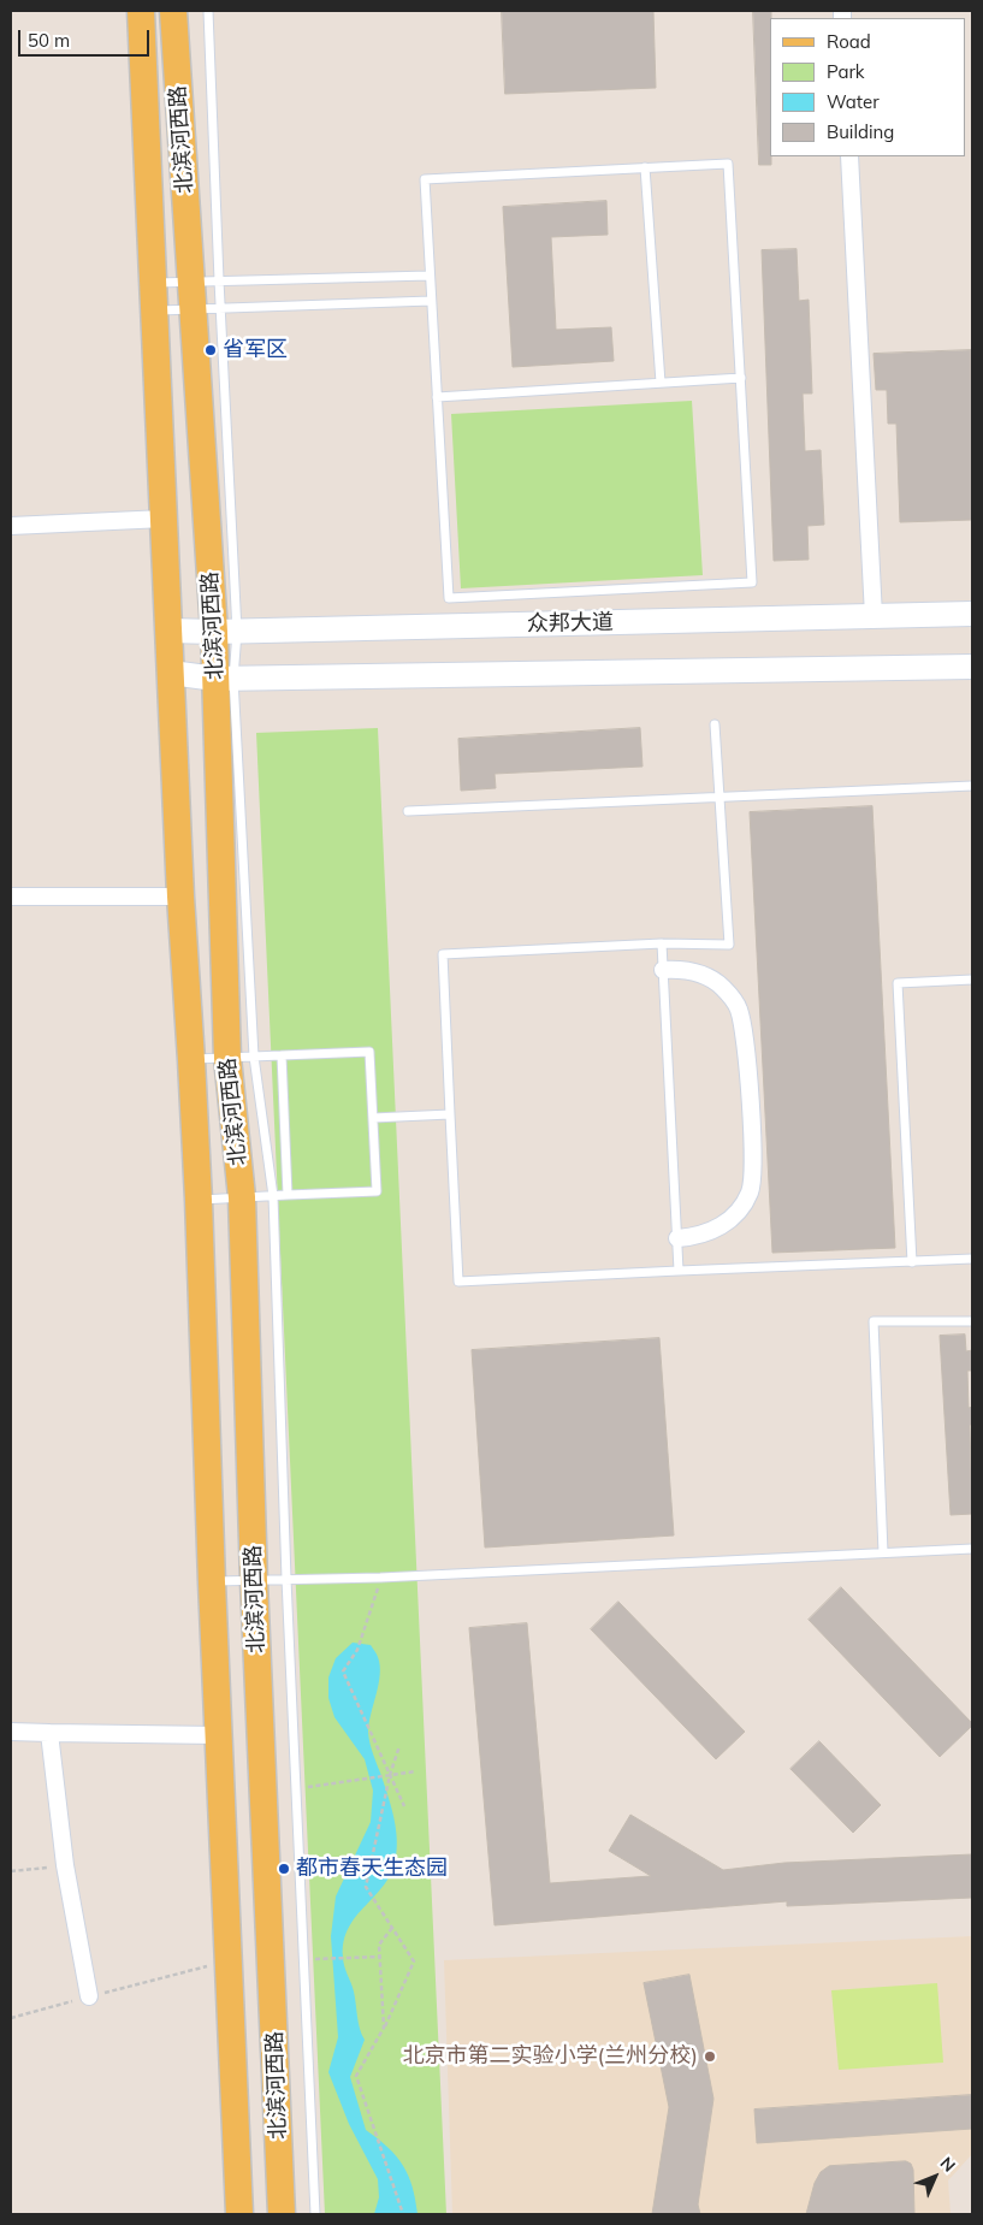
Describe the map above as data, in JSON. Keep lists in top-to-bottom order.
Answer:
{
  "streets": {
    "main road": ["北滨河西路", "众邦大道"]
  },
  "crossings": [
    ["北滨河西路", "众邦大道"]
  ],
  "places": ["省军区", "都市春天生态园", "北京市第二实验小学(兰州分校)"],
  "legend": [
    "Road",
    "Park",
    "Water",
    "Building"
  ],
  "scale_bar": "50 m",
  "north": "top right"
}
